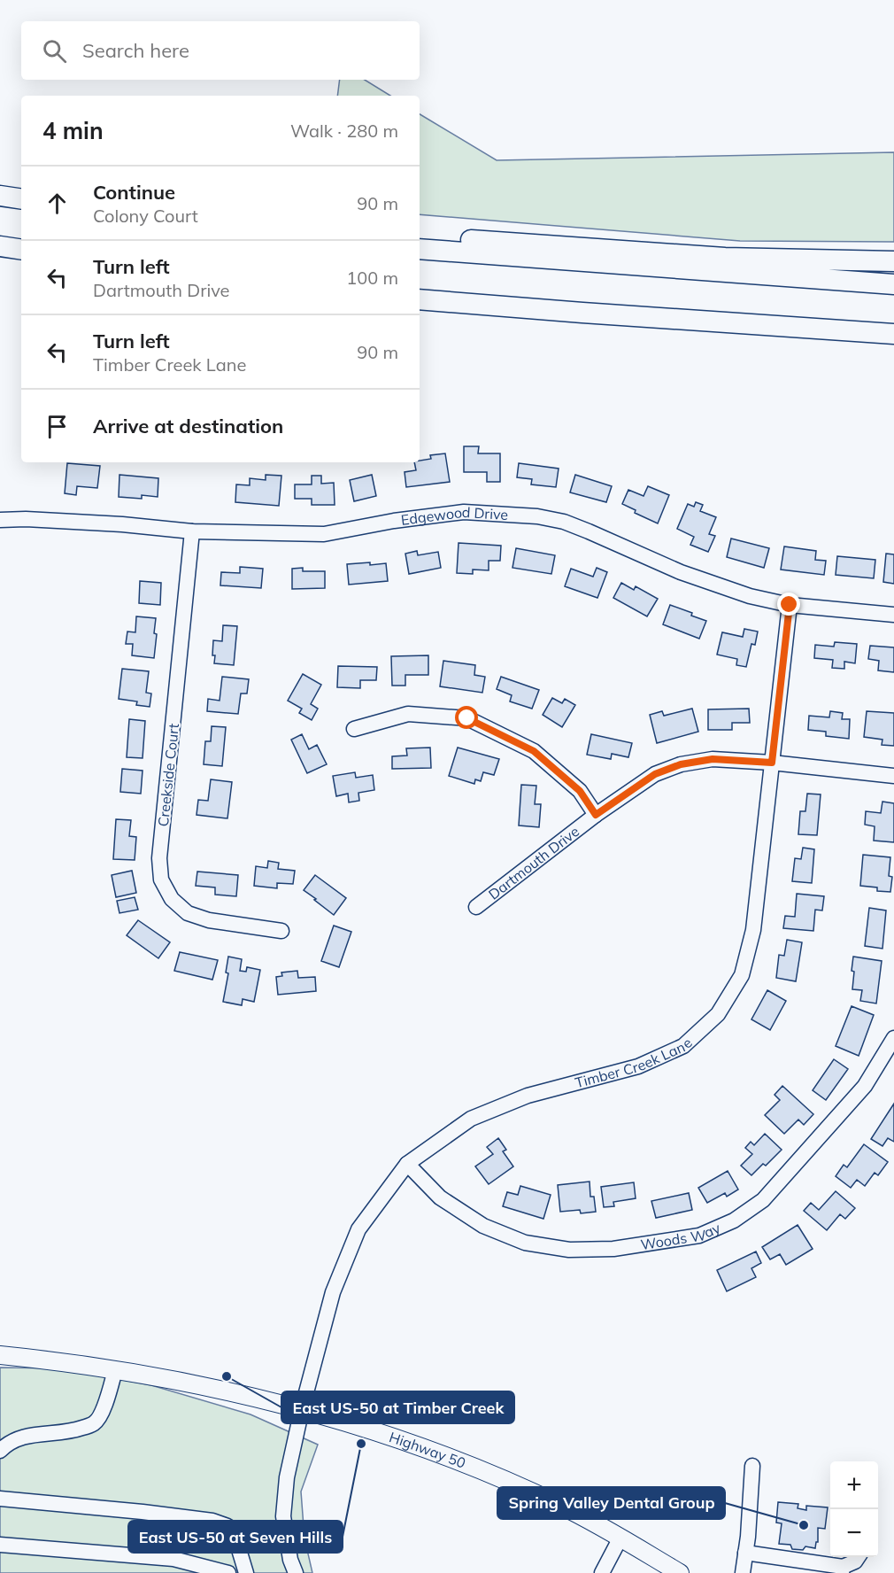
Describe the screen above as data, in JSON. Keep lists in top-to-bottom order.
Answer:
{
  "streets": {
    "main road": ["Highway 50"],
    "street": [
      "Edgewood Drive",
      "Creekside Court",
      "Dartmouth Drive",
      "Timber Creek Lane",
      "Woods Way"
    ]
  },
  "crossings": [
    ["Edgewood Drive", "Creekside Court"],
    ["Edgewood Drive", "Timber Creek Lane"],
    ["Dartmouth Drive", "Timber Creek Lane"],
    ["Timber Creek Lane", "Woods Way"],
    ["Timber Creek Lane", "Highway 50"]
  ],
  "places": ["East US-50 at Timber Creek", "East US-50 at Seven Hills", "Spring Valley Dental Group"],
  "page": {
    "search": "Search here",
    "heading": ["4 min", "Walk · 280 m"],
    "list": [
      ["Continue", "Colony Court", "90 m"],
      ["Turn left", "Dartmouth Drive", "100 m"],
      ["Turn left", "Timber Creek Lane", "90 m"],
      "Arrive at destination"
    ],
    "map_buttons": ["+", "−"]
  }
}
